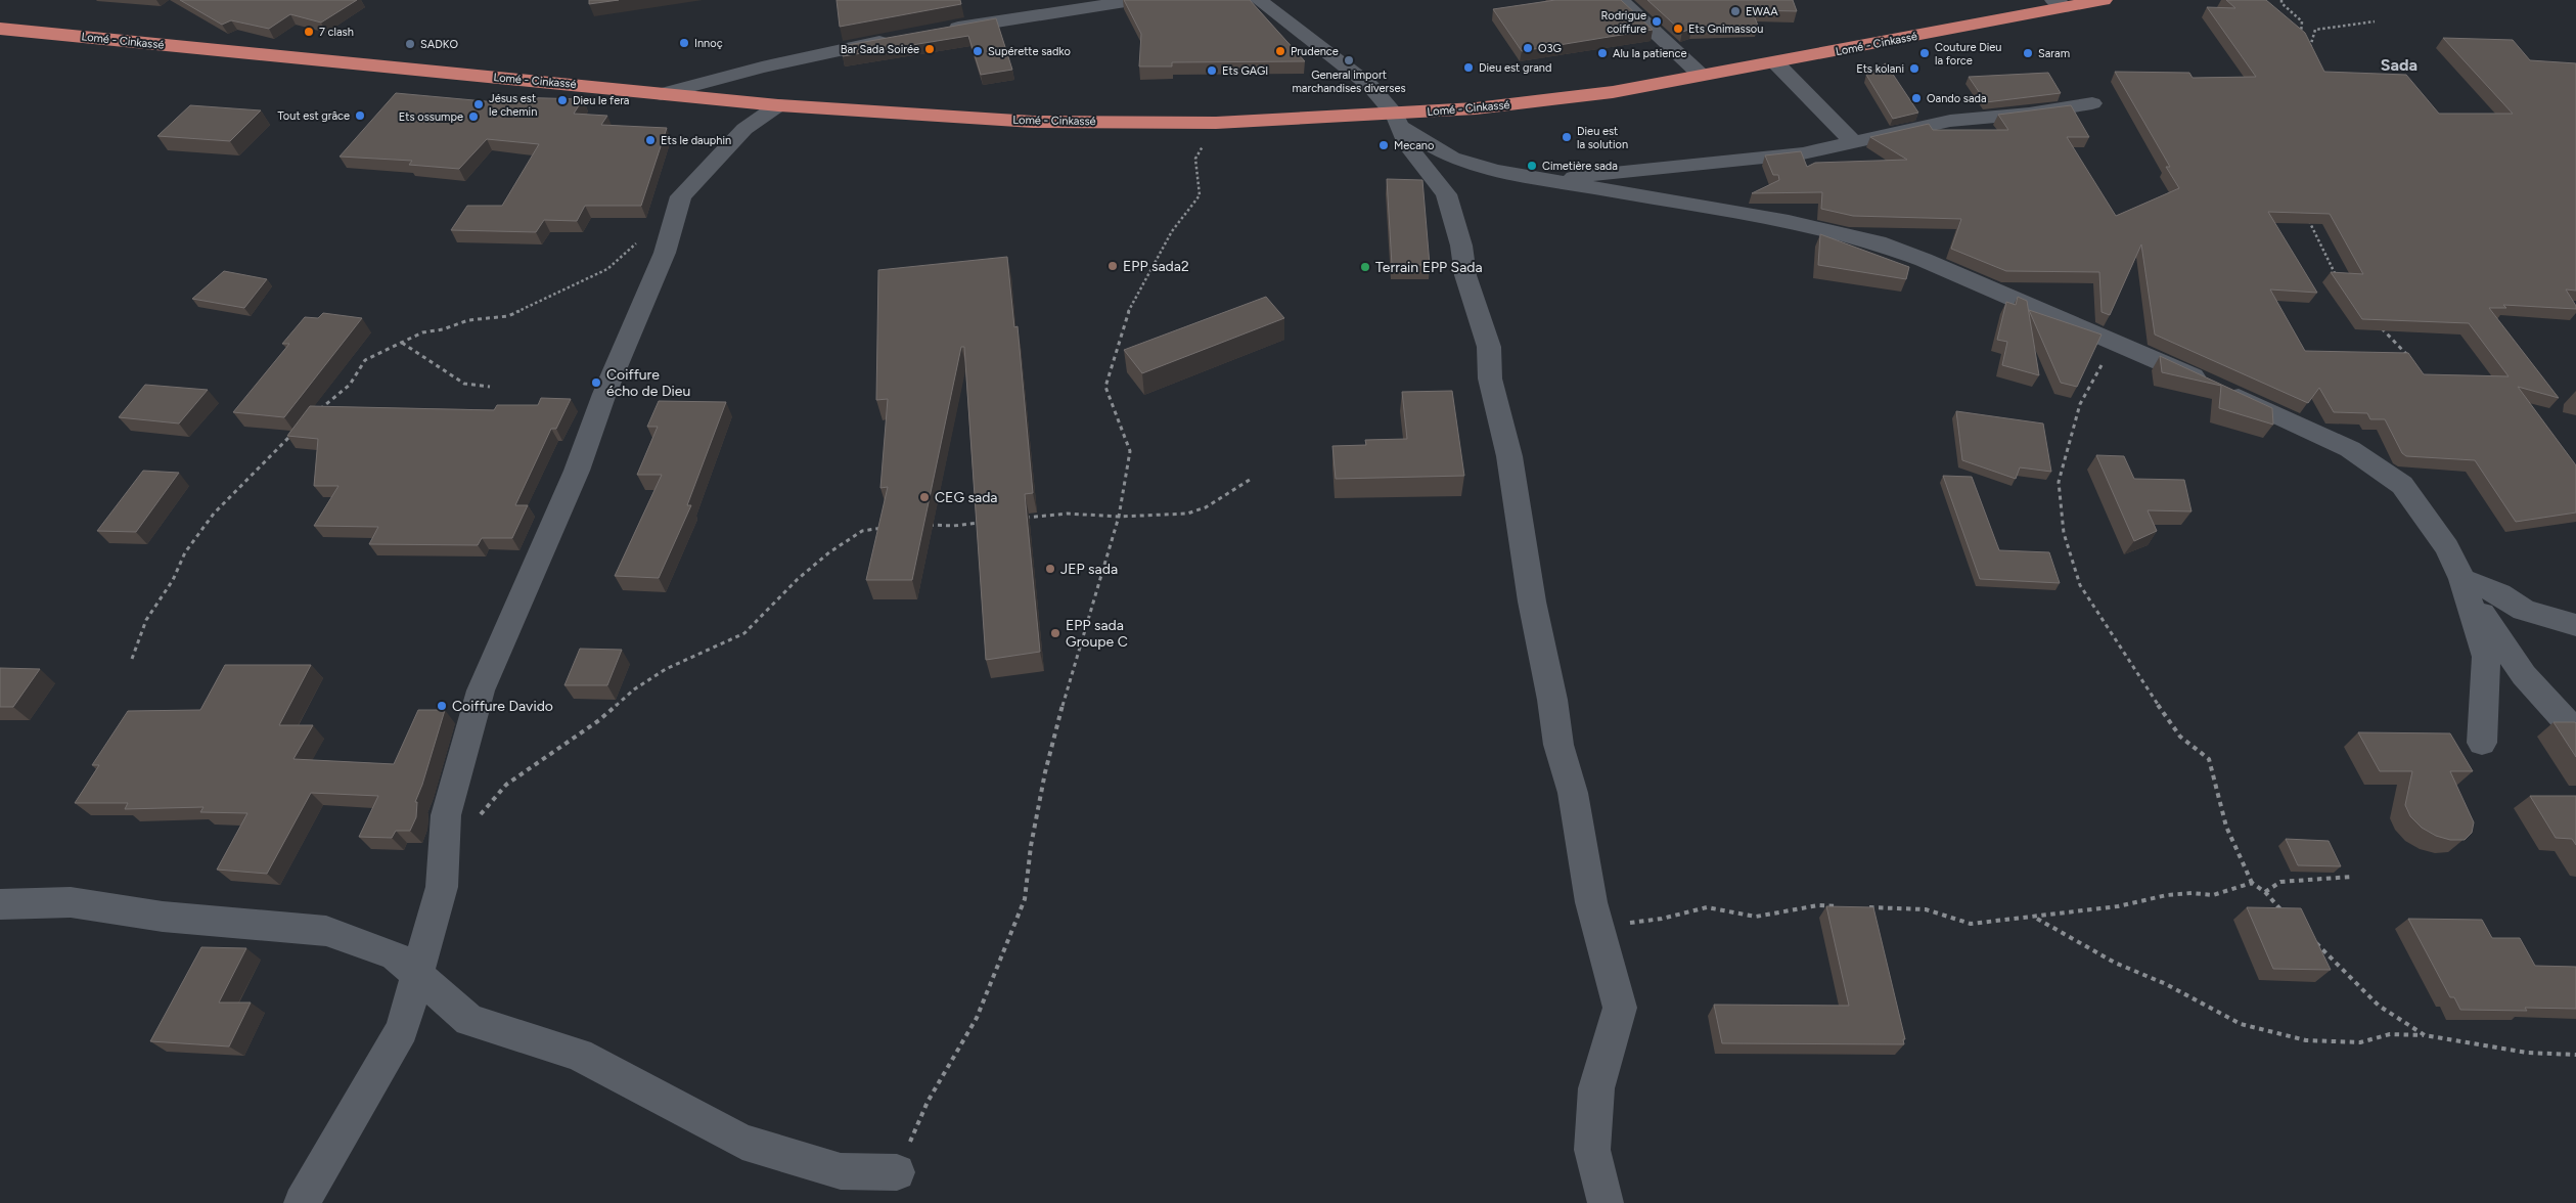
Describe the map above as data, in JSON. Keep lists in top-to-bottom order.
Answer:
{
  "streets": {
    "highway": ["Lomé - Cinkassé"]
  },
  "districts": ["Sada"],
  "places": [
    "EWAA",
    "Rodrigue coiffure",
    "Ets Gnimassou",
    "7 clash",
    "Innoç",
    "SADKO",
    "O3G",
    "Bar Sada Soirée",
    "Supérette sadko",
    "Prudence",
    "Alu la patience",
    "Couture Dieu la force",
    "Saram",
    "General import marchandises diverses",
    "Dieu est grand",
    "Ets kolani",
    "Ets GAGI",
    "Oando sada",
    "Dieu le fera",
    "Jésus est le chemin",
    "Tout est grâce",
    "Ets ossumpe",
    "Dieu est la solution",
    "Ets le dauphin",
    "Mecano",
    "Cimetière sada",
    "EPP sada2",
    "Terrain EPP Sada",
    "Coiffure écho de Dieu",
    "CEG sada",
    "JEP sada",
    "EPP sada Groupe C",
    "Coiffure Davido"
  ]
}
